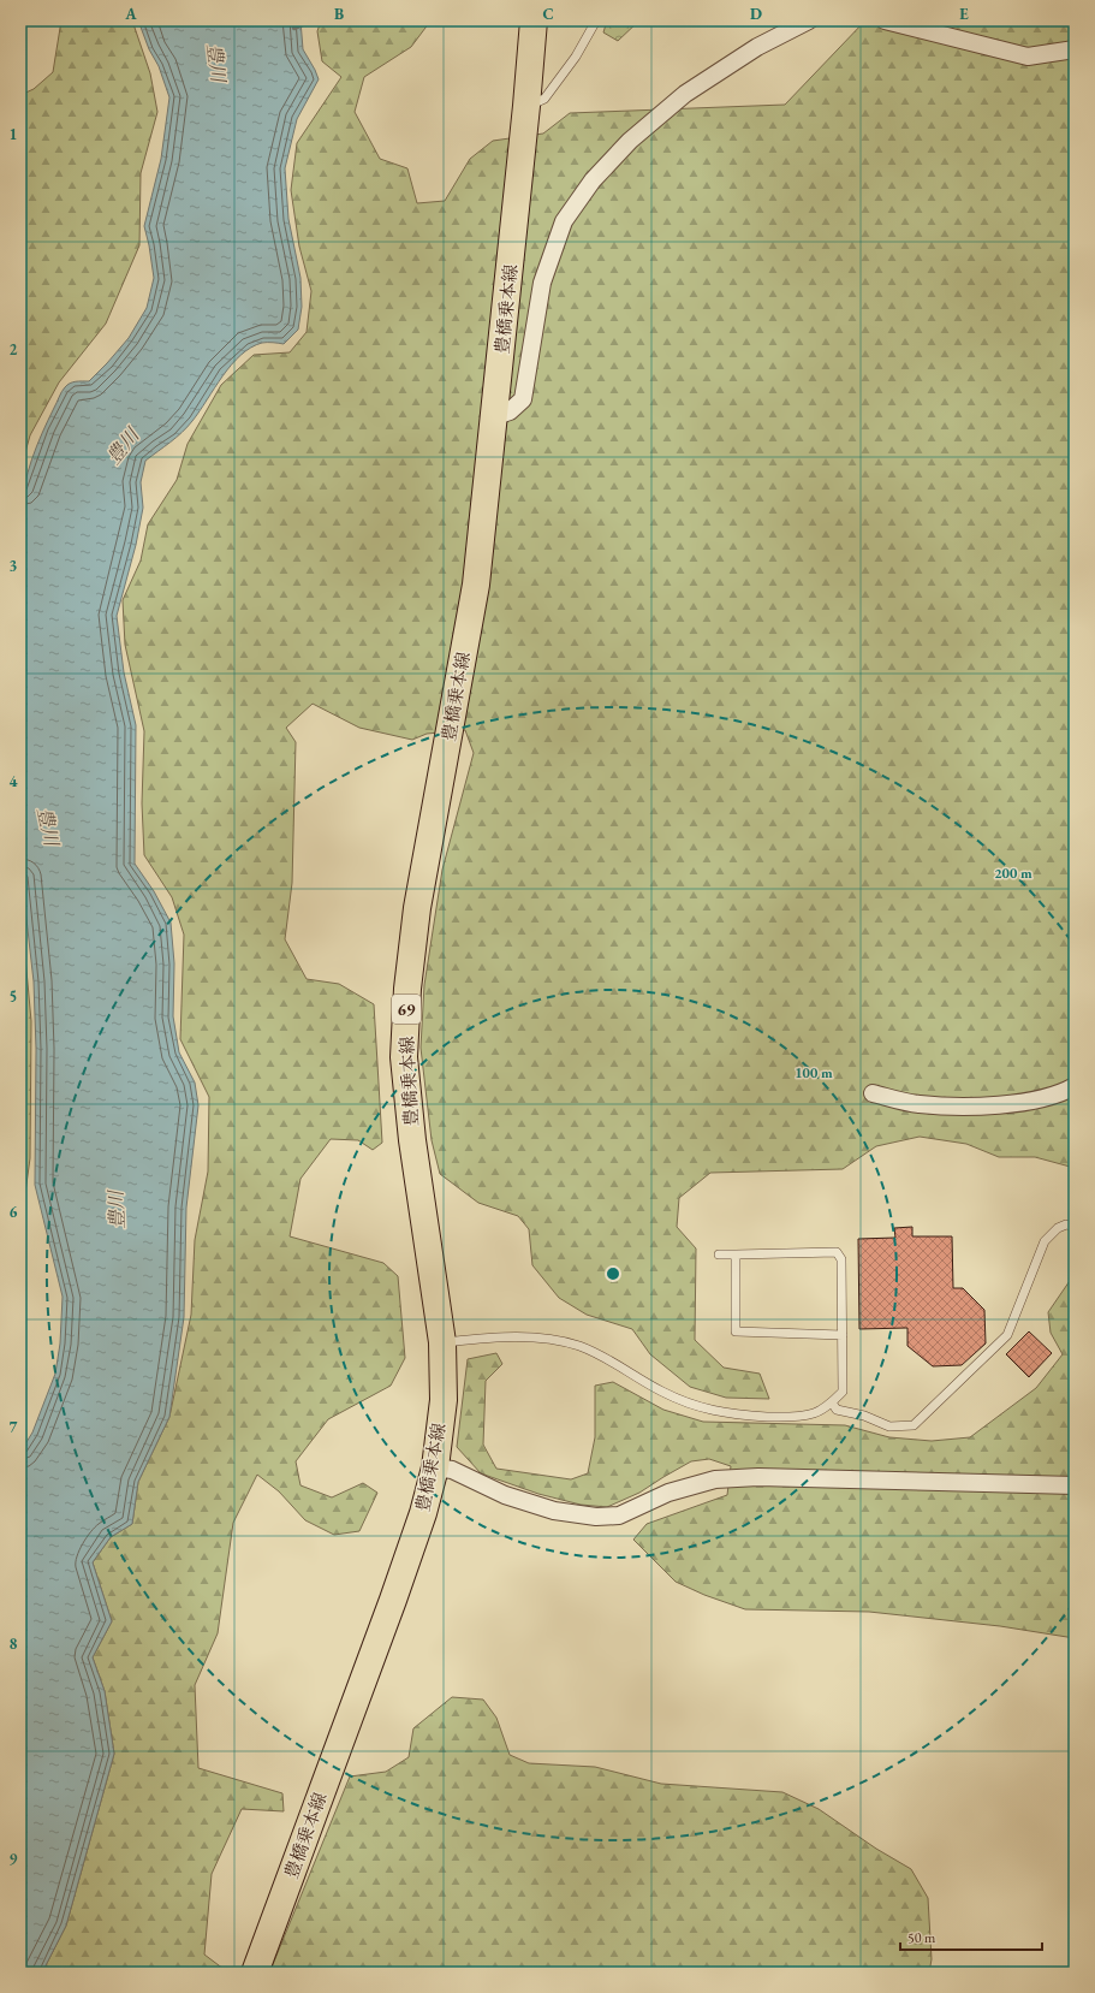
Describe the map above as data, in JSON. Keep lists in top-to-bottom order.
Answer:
{
  "streets": {
    "main road": ["豊橋乗本線", "69"]
  },
  "water": ["豊川"],
  "scale_bar": "50 m",
  "grid": {
    "columns": [
      "A",
      "B",
      "C",
      "D",
      "E"
    ],
    "rows": [
      "1",
      "2",
      "3",
      "4",
      "5",
      "6",
      "7",
      "8",
      "9"
    ]
  },
  "rings": ["200 m", "100 m"]
}
